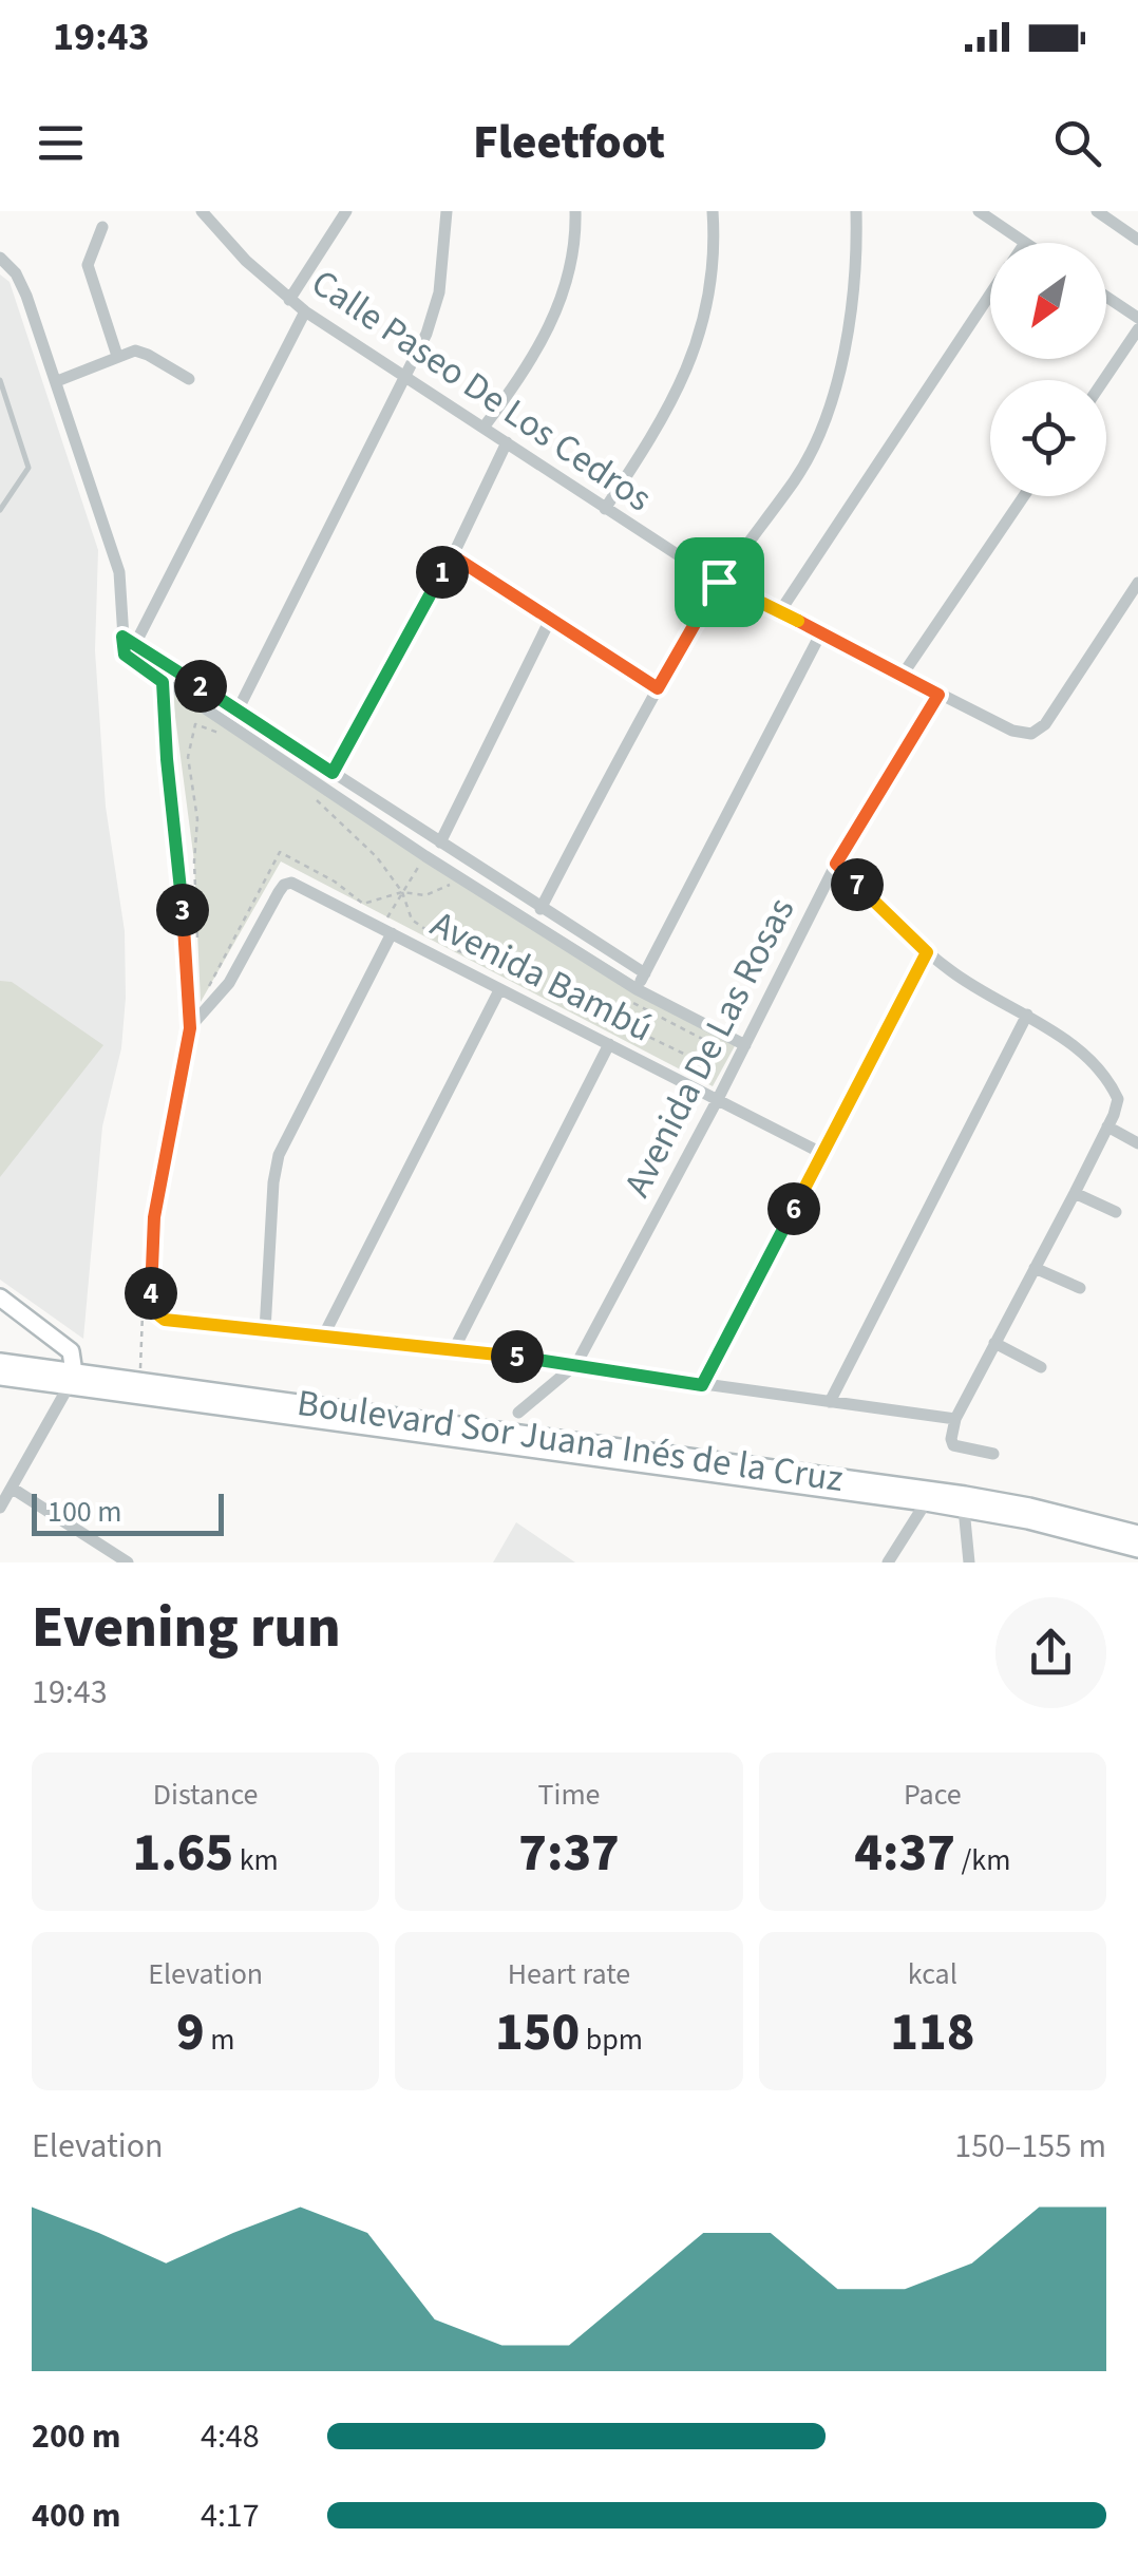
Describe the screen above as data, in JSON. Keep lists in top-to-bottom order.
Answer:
{
  "streets": {
    "main road": ["Boulevard Sor Juana Inés de la Cruz"],
    "street": ["Calle Paseo De Los Cedros", "Avenida Bambú", "Avenida De Las Rosas"]
  },
  "crossings": [
    ["Calle Paseo De Los Cedros", "Avenida De Las Rosas"],
    ["Avenida Bambú", "Avenida De Las Rosas"]
  ],
  "scale_bar": "100 m",
  "north": "bottom left",
  "page": {
    "status": "19:43",
    "header": "Fleetfoot",
    "pins": [
      "1",
      "2",
      "7",
      "3",
      "6",
      "4",
      "5"
    ],
    "scale": "100 m",
    "heading": ["Evening run", "19:43"],
    "stats": [
      ["Distance", "1.65 km"],
      ["Time", "7:37"],
      ["Pace", "4:37 /km"],
      ["Elevation", "9 m"],
      ["Heart rate", "150 bpm"],
      ["kcal", "118"]
    ],
    "chart": ["Elevation", "150–155 m"],
    "list": [
      {
        "name": "200 m",
        "note": "4:48"
      },
      {
        "name": "400 m",
        "note": "4:17"
      }
    ]
  }
}
